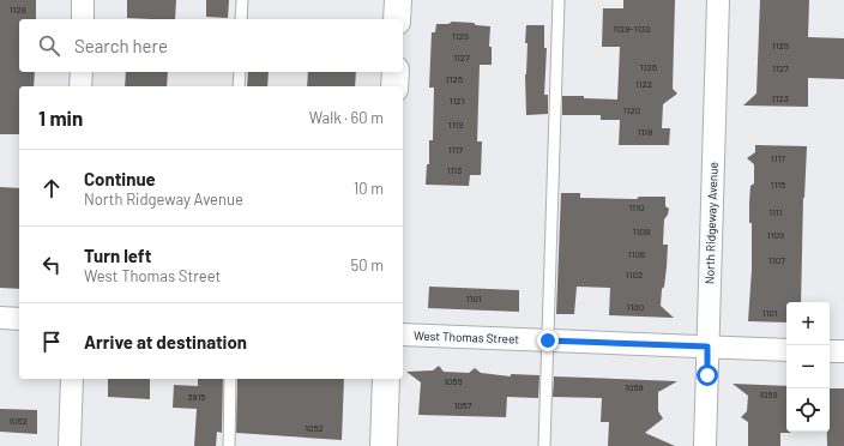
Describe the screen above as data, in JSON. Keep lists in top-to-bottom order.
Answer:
{
  "streets": {
    "street": ["North Ridgeway Avenue", "West Thomas Street"]
  },
  "crossings": [
    ["North Ridgeway Avenue", "West Thomas Street"]
  ],
  "house_numbers": [
    "1128",
    "1128-1130",
    "1129",
    "1129",
    "1127",
    "1126",
    "1127",
    "1125",
    "1122",
    "1123",
    "1121",
    "1120",
    "1119",
    "1118",
    "1117",
    "1117",
    "1113",
    "1115",
    "1110",
    "1111",
    "1108",
    "1109",
    "1106",
    "1107",
    "1102",
    "1101",
    "1100",
    "1101",
    "1059",
    "1058",
    "1059",
    "3815",
    "1057",
    "1052",
    "1052"
  ],
  "page": {
    "search": "Search here",
    "heading": ["1 min", "Walk · 60 m"],
    "list": [
      ["Continue", "North Ridgeway Avenue", "10 m"],
      ["Turn left", "West Thomas Street", "50 m"],
      "Arrive at destination"
    ],
    "map_buttons": ["+", "−"]
  }
}
